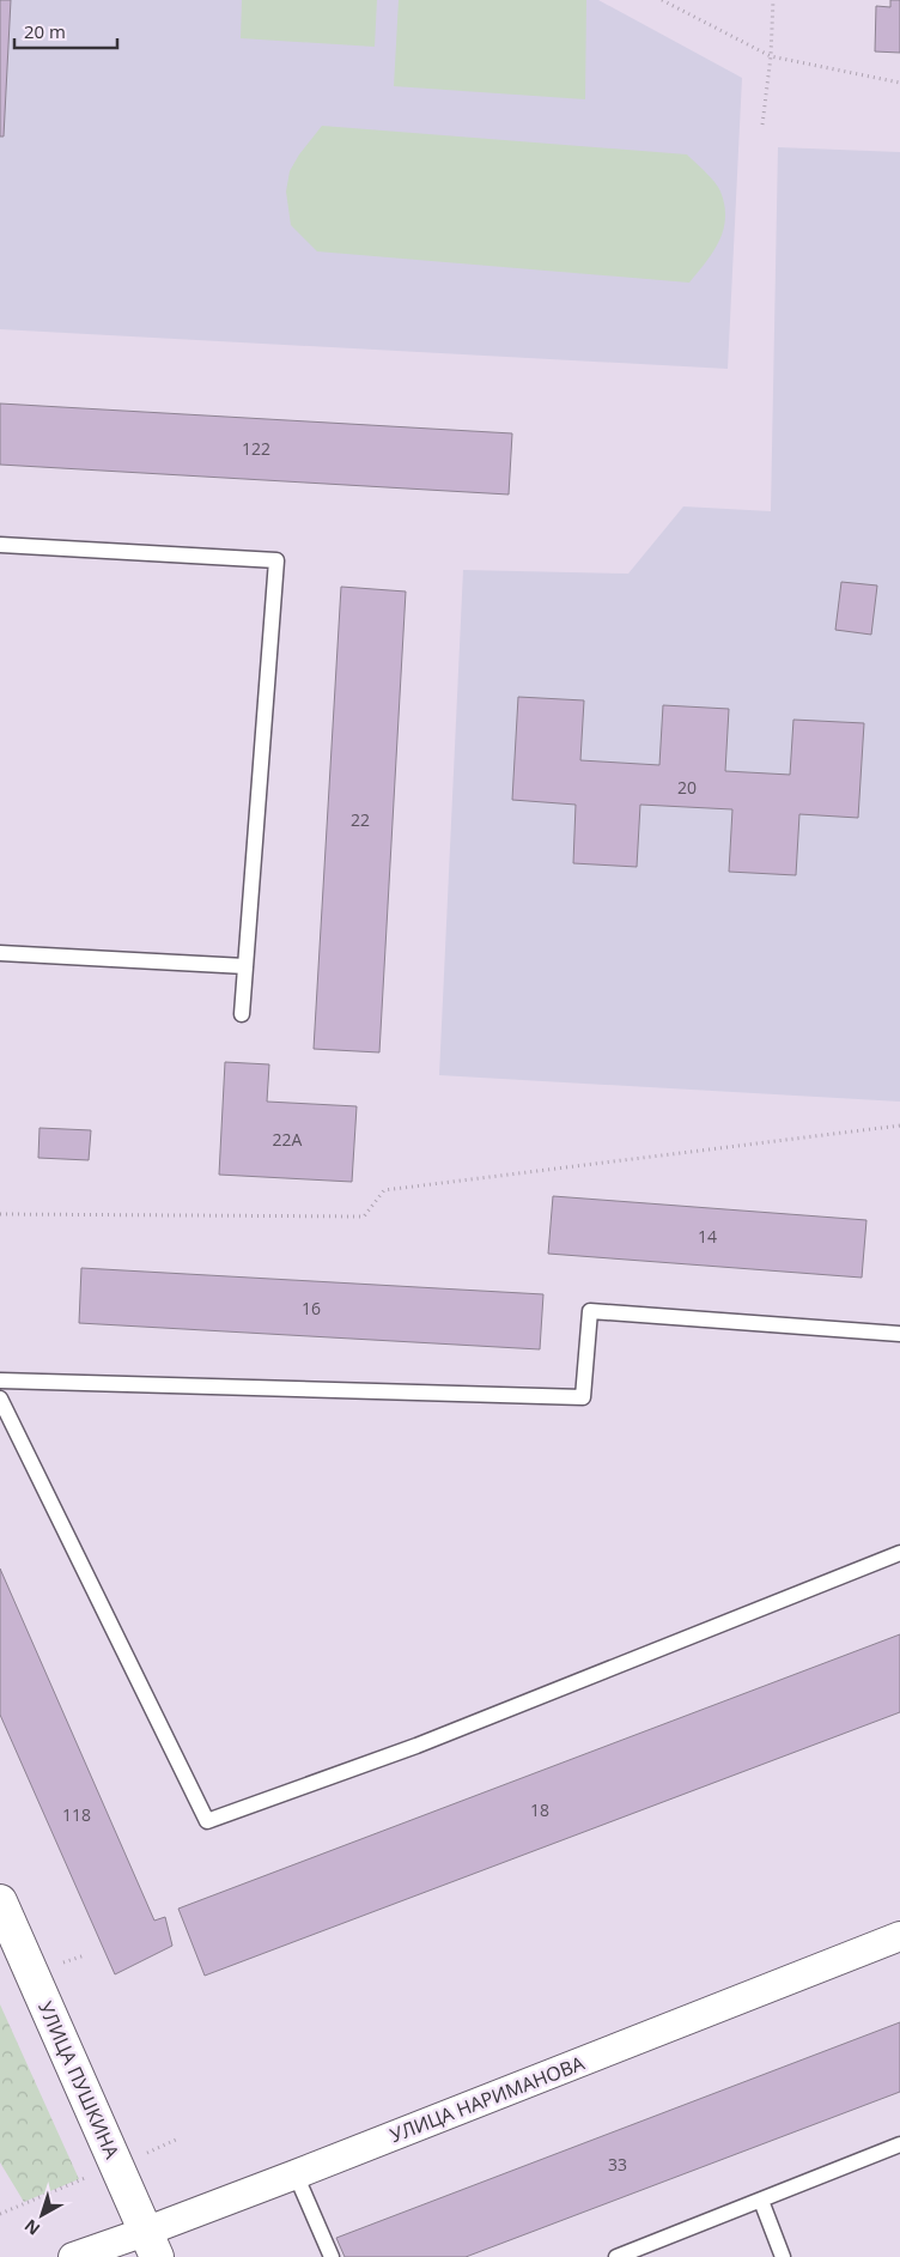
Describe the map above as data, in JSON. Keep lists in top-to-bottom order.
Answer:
{
  "streets": {
    "street": ["УЛИЦА ПУШКИНА", "УЛИЦА НАРИМАНОВА"]
  },
  "crossings": [
    ["УЛИЦА ПУШКИНА", "УЛИЦА НАРИМАНОВА"]
  ],
  "house_numbers": [
    "122",
    "20",
    "22",
    "22А",
    "14",
    "16",
    "18",
    "118",
    "33"
  ],
  "scale_bar": "20 m",
  "north": "bottom left"
}
